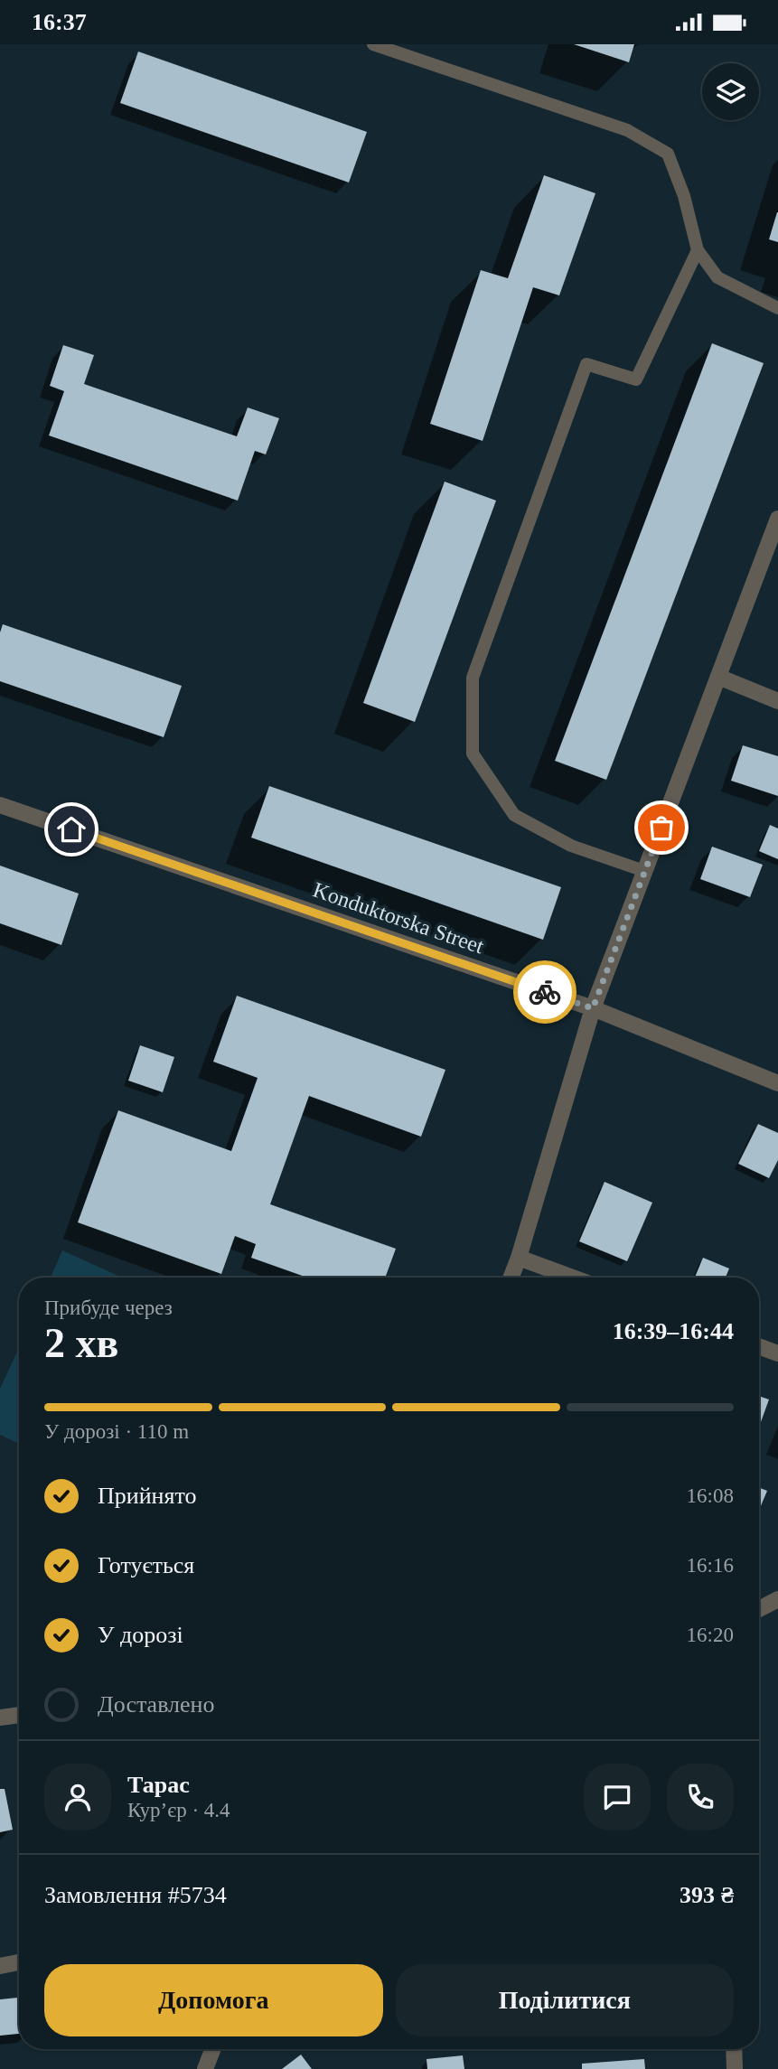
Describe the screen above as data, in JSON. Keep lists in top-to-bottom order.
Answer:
{
  "streets": {
    "street": ["Konduktorska Street"]
  },
  "page": {
    "status": "16:37",
    "heading": ["2 хв", "Прибуде через", "16:39–16:44"],
    "panel": [
      "Тарас",
      "Кур’єр · 4.4",
      "Замовлення #5734",
      "393 ₴"
    ],
    "bar": "У дорозі · 110 m",
    "list": [
      ["Прийнято", "16:08"],
      ["Готується", "16:16"],
      ["У дорозі", "16:20"],
      "Доставлено"
    ],
    "buttons": ["Допомога", "Поділитися"]
  }
}
